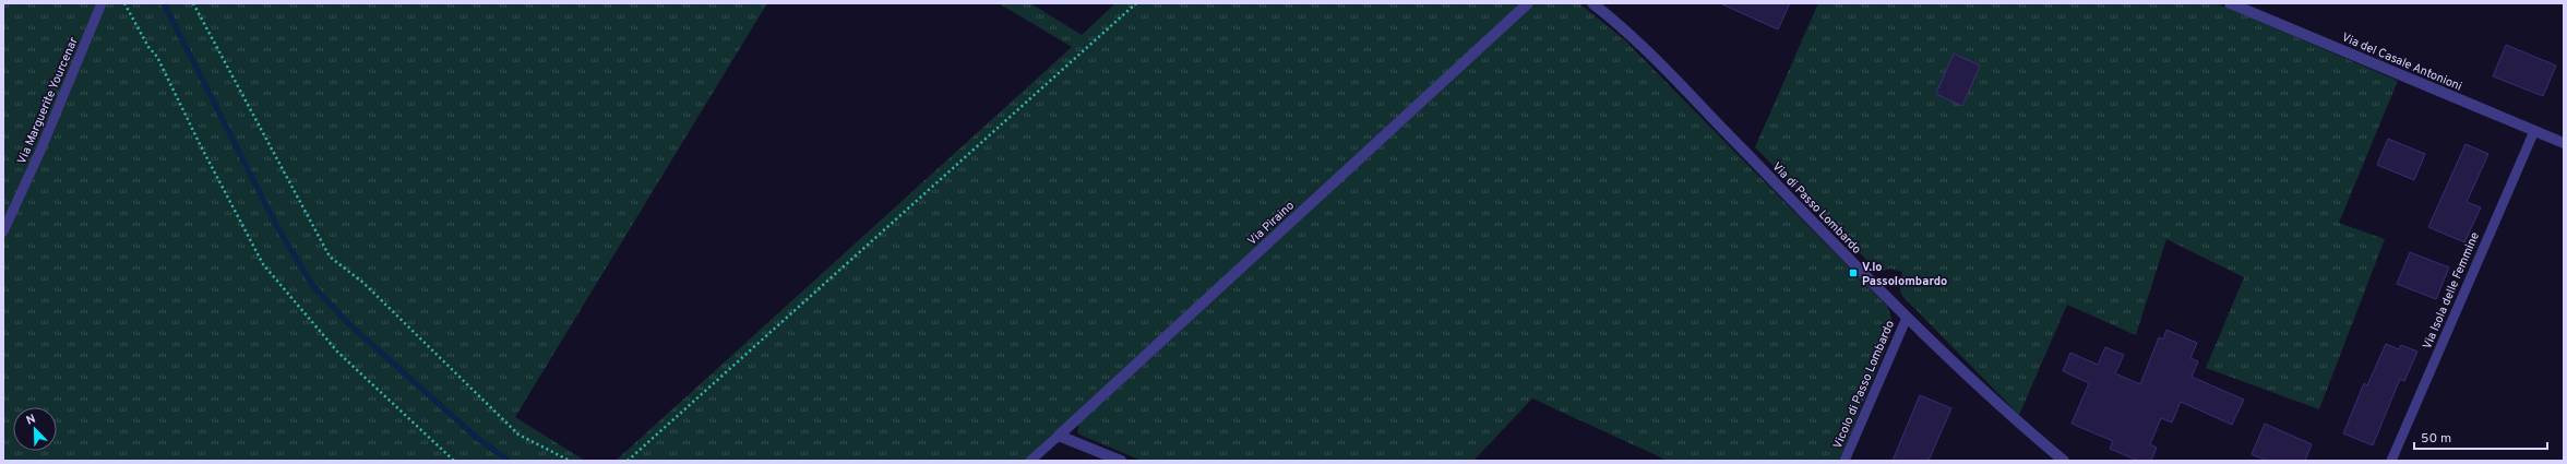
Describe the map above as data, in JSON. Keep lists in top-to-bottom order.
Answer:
{
  "streets": {
    "street": ["Via del Casale Antonioni", "Via di Passo Lombardo", "Via Piraino"],
    "lane": ["Via Marguerite Yourcenar", "Via Isola delle Femmine", "Vicolo di Passo Lombardo"]
  },
  "crossings": [
    ["Via del Casale Antonioni", "Via Isola delle Femmine"],
    ["Via di Passo Lombardo", "Vicolo di Passo Lombardo"]
  ],
  "places": {
    "transit": ["V.lo Passolombardo"]
  },
  "scale_bar": "50 m",
  "north": "top left"
}
